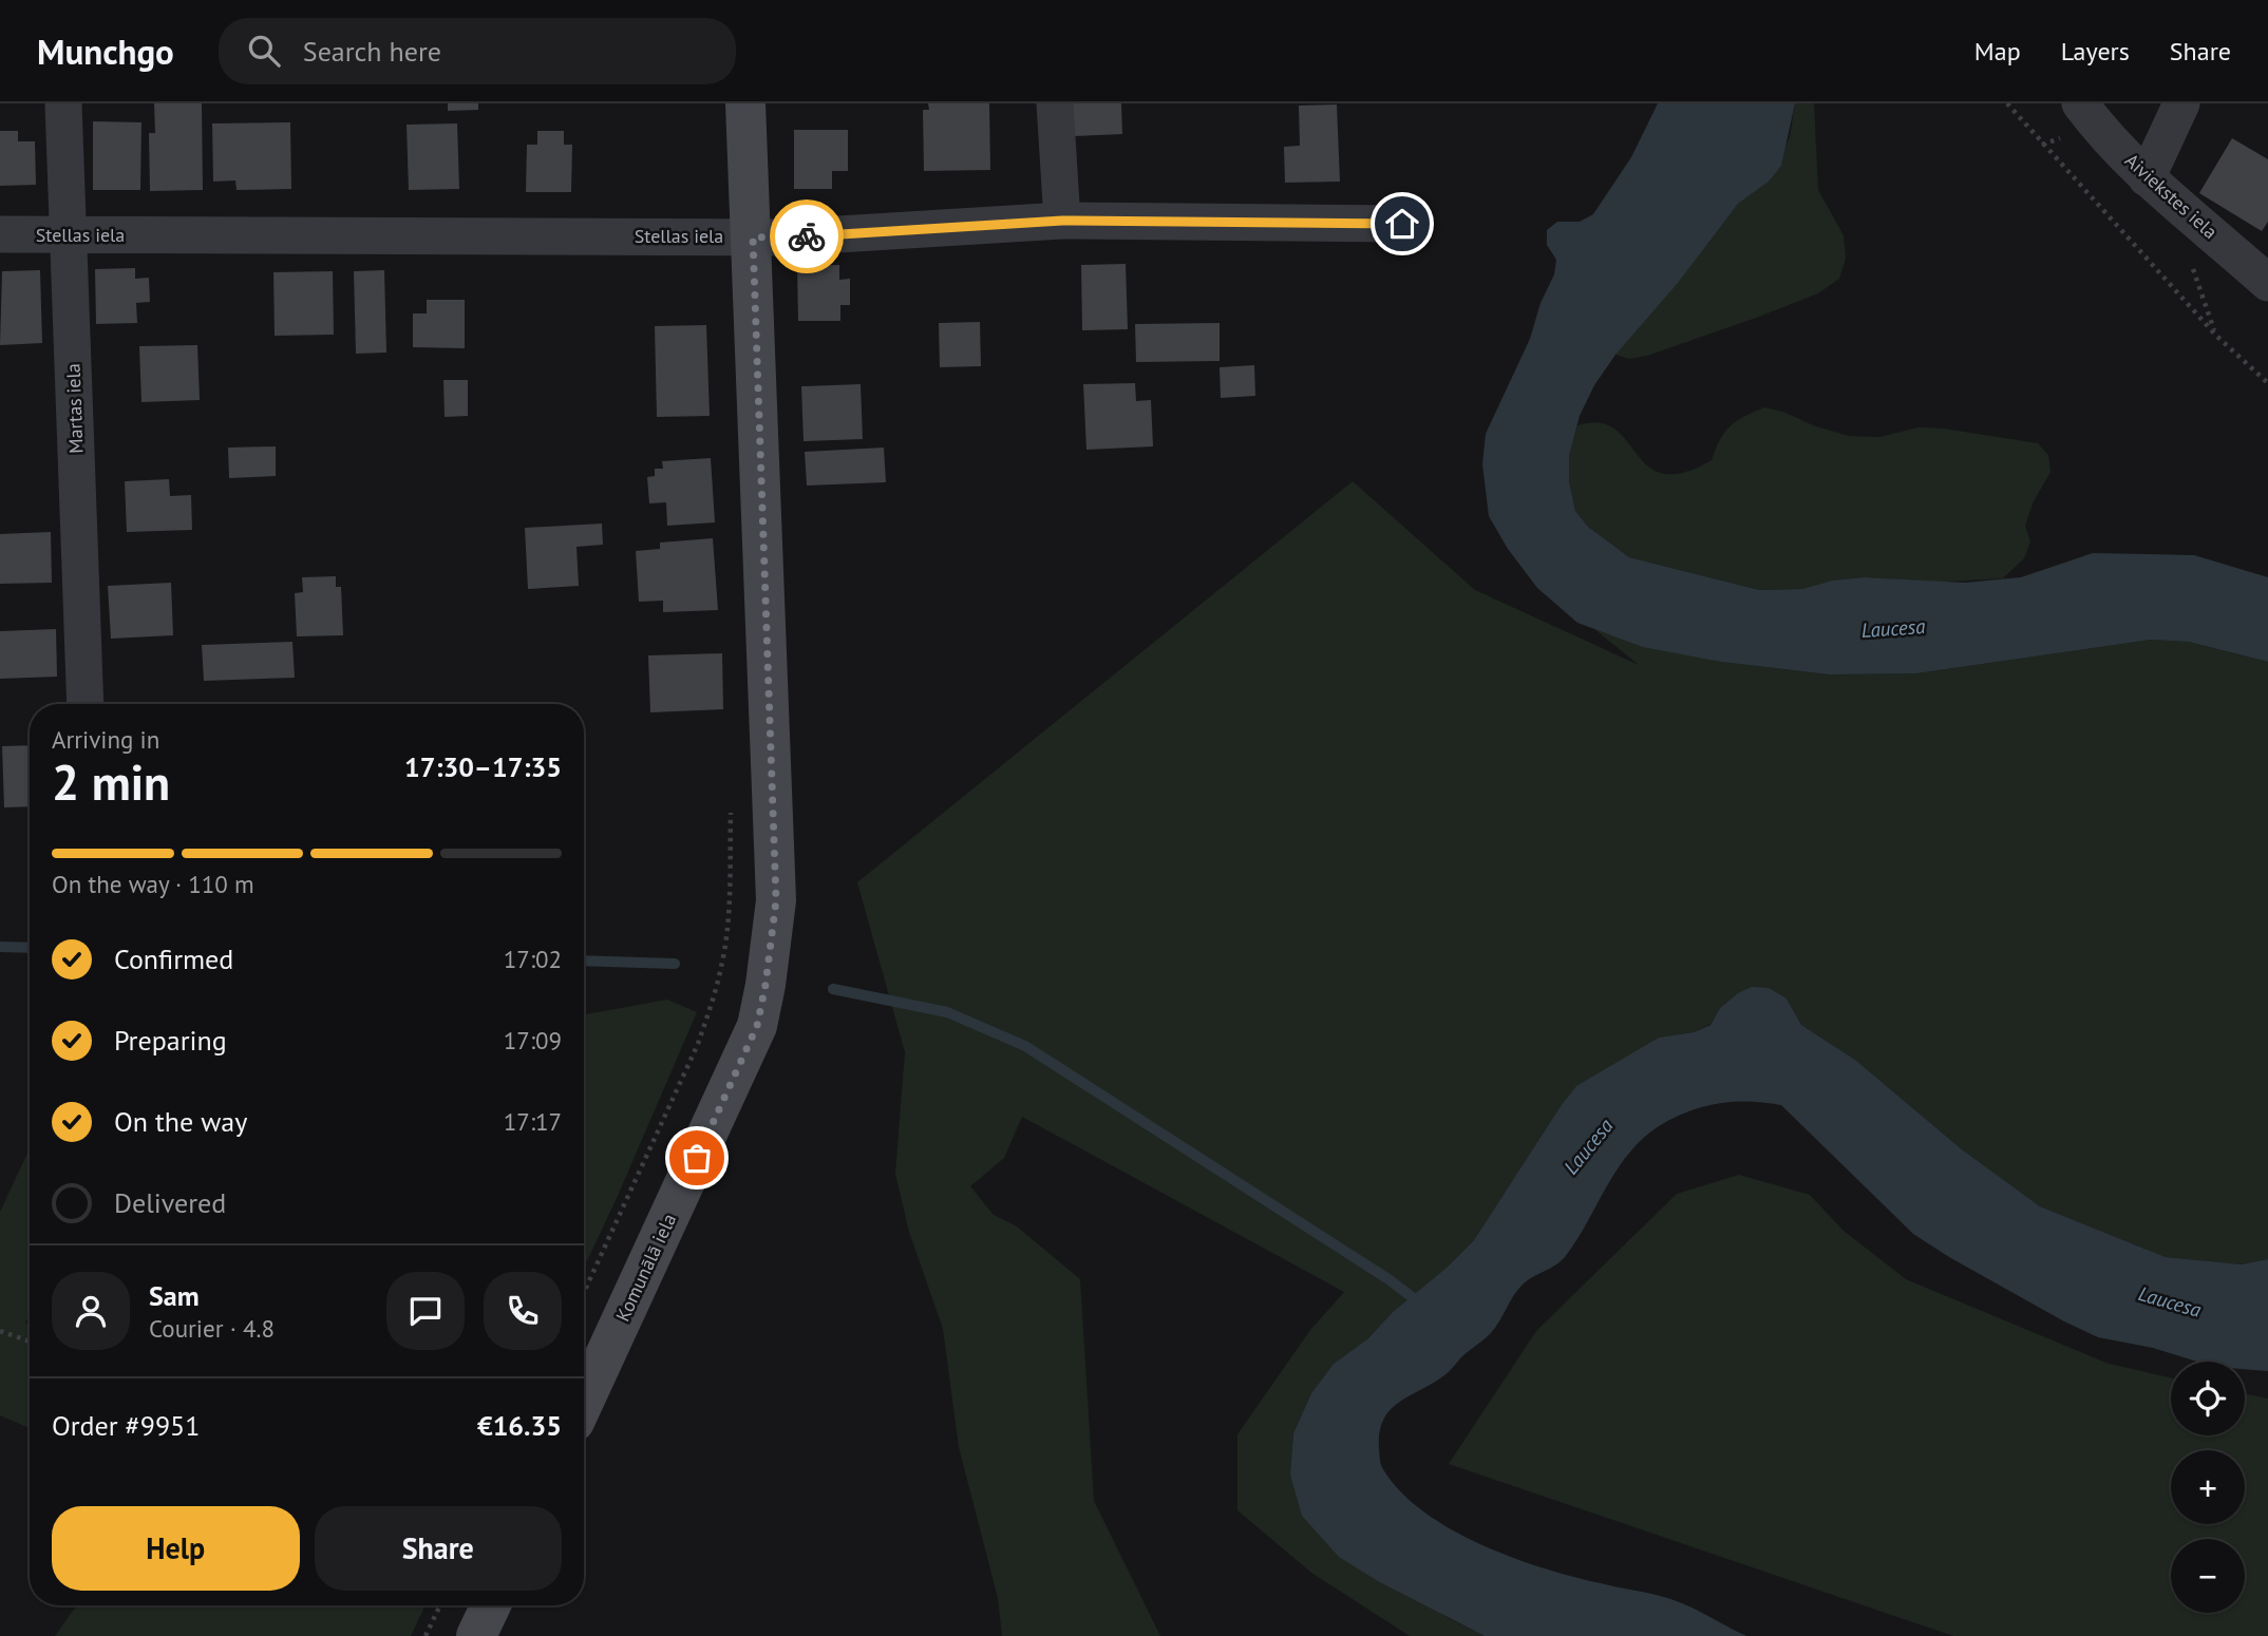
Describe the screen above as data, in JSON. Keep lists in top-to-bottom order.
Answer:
{
  "streets": {
    "street": [
      "Aiviekstes iela",
      "Stellas iela",
      "Martas iela",
      "Komunālā iela"
    ]
  },
  "crossings": [
    ["Stellas iela", "Martas iela"],
    ["Stellas iela", "Komunālā iela"]
  ],
  "water": ["Laucesa"],
  "page": {
    "header": "Munchgo",
    "search": "Search here",
    "nav": ["Map", "Layers", "Share"],
    "heading": ["2 min", "Arriving in", "17:30–17:35"],
    "panel": [
      "Sam",
      "Courier · 4.8",
      "Order #9951",
      "€16.35"
    ],
    "bar": "On the way · 110 m",
    "list": [
      ["Confirmed", "17:02"],
      ["Preparing", "17:09"],
      ["On the way", "17:17"],
      "Delivered"
    ],
    "map_buttons": ["+", "−"],
    "buttons": ["Help", "Share"]
  }
}
